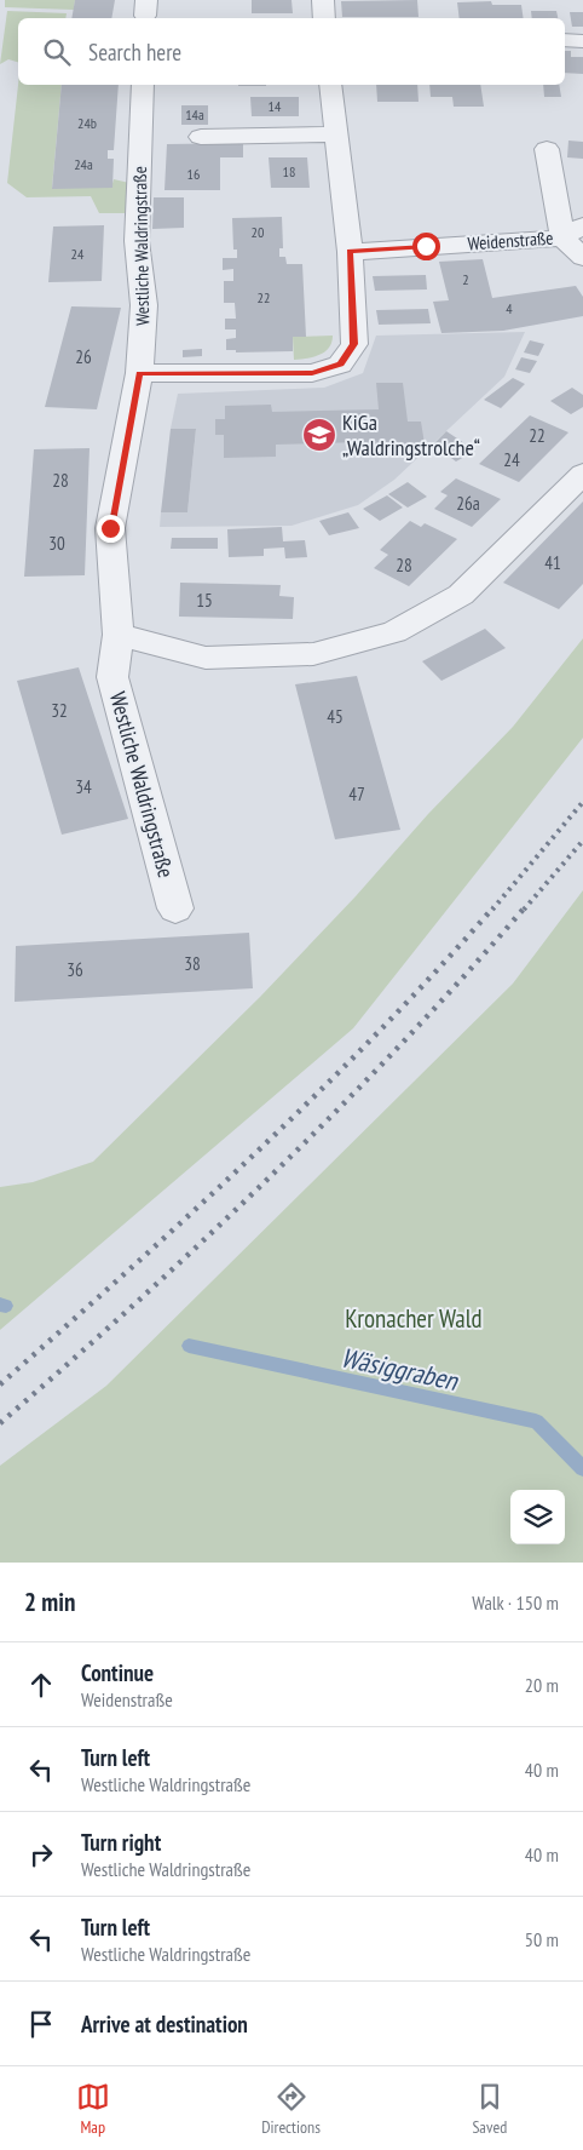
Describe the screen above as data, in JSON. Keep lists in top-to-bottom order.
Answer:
{
  "streets": {
    "street": ["Weidenstraße", "Westliche Waldringstraße"]
  },
  "water": ["Wäsiggraben"],
  "parks": ["Kronacher Wald"],
  "places": {
    "school or university": ["KiGa „Waldringstrolche“"]
  },
  "house_numbers": [
    "14",
    "14a",
    "24b",
    "24a",
    "18",
    "16",
    "20",
    "24",
    "2",
    "22",
    "4",
    "26",
    "22",
    "24",
    "28",
    "26a",
    "30",
    "41",
    "28",
    "15",
    "32",
    "45",
    "34",
    "47",
    "38",
    "36"
  ],
  "page": {
    "search": "Search here",
    "heading": ["2 min", "Walk · 150 m"],
    "list": [
      ["Continue", "Weidenstraße", "20 m"],
      ["Turn left", "Westliche Waldringstraße", "40 m"],
      ["Turn right", "Westliche Waldringstraße", "40 m"],
      ["Turn left", "Westliche Waldringstraße", "50 m"],
      "Arrive at destination"
    ],
    "nav": ["Map", "Directions", "Saved"]
  }
}
